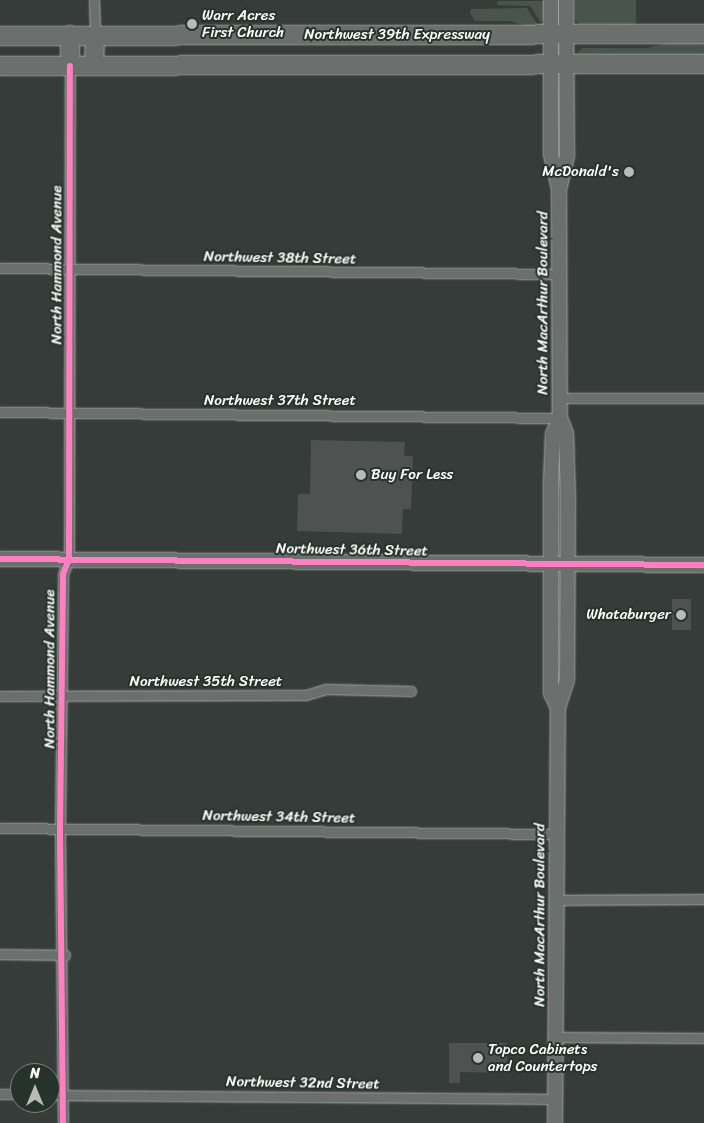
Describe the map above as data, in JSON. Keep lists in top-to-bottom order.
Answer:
{
  "streets": {
    "highway": ["Northwest 39th Expressway"],
    "main road": ["North MacArthur Boulevard", "Northwest 36th Street"],
    "street": [
      "Northwest 38th Street",
      "North Hammond Avenue",
      "Northwest 37th Street",
      "Northwest 35th Street",
      "Northwest 34th Street",
      "Northwest 32nd Street"
    ]
  },
  "crossings": [
    ["Northwest 39th Expressway", "North Hammond Avenue"],
    ["Northwest 39th Expressway", "North MacArthur Boulevard"],
    ["Northwest 38th Street", "North Hammond Avenue"],
    ["Northwest 38th Street", "North MacArthur Boulevard"],
    ["North Hammond Avenue", "Northwest 37th Street"],
    ["North Hammond Avenue", "Northwest 36th Street"],
    ["North Hammond Avenue", "Northwest 35th Street"],
    ["North Hammond Avenue", "Northwest 34th Street"],
    ["North Hammond Avenue", "Northwest 32nd Street"],
    ["North MacArthur Boulevard", "Northwest 37th Street"],
    ["North MacArthur Boulevard", "Northwest 36th Street"],
    ["North MacArthur Boulevard", "Northwest 34th Street"],
    ["North MacArthur Boulevard", "Northwest 32nd Street"]
  ],
  "places": [
    "Warr Acres First Church",
    "McDonald's",
    "Buy For Less",
    "Whataburger",
    "Topco Cabinets and Countertops"
  ],
  "north": "top"
}
